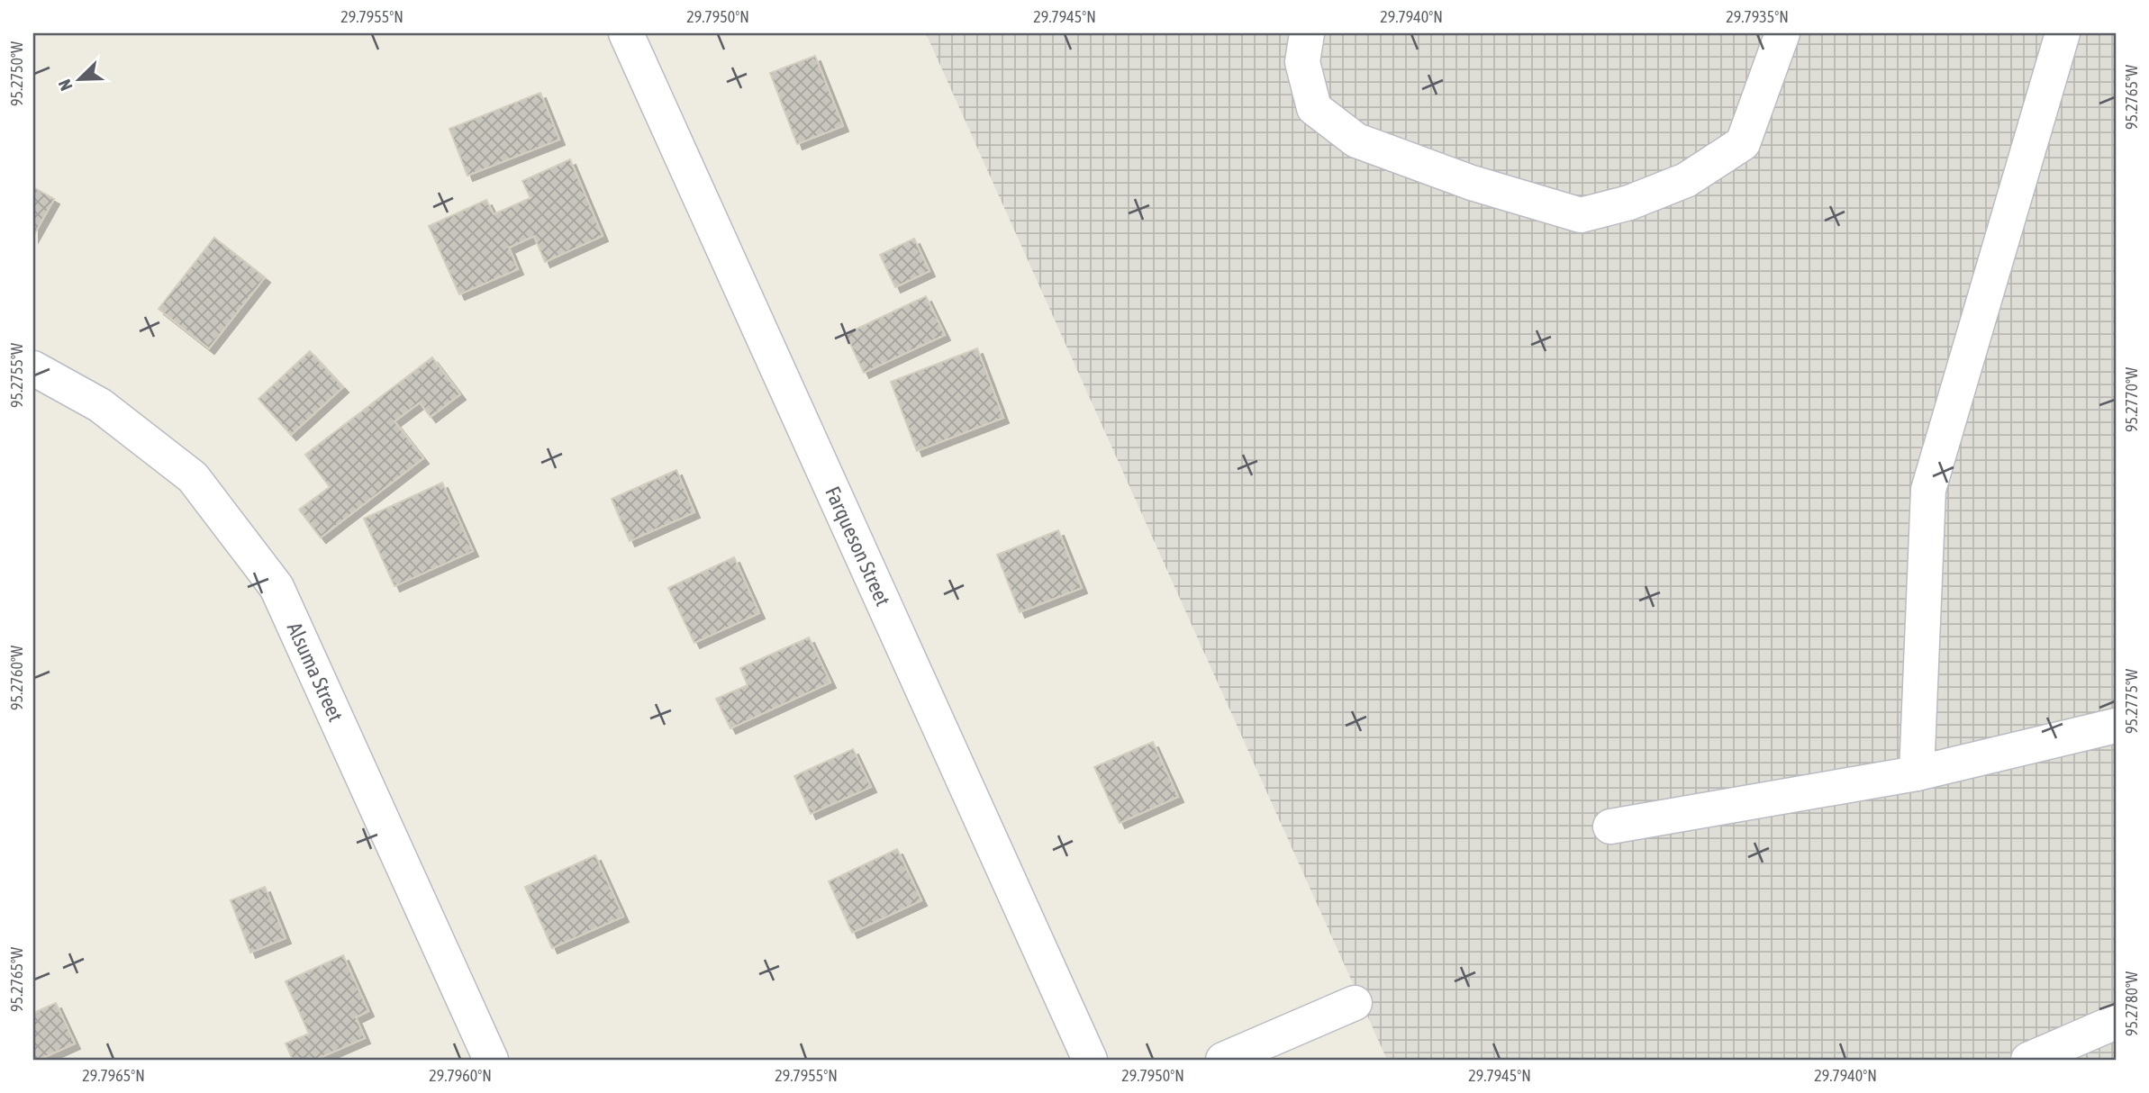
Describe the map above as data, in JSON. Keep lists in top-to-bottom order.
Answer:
{
  "streets": {
    "street": ["Farqueson Street", "Alsuma Street"]
  },
  "north": "bottom left",
  "coordinates": [
    "29.7955°N",
    "29.7950°N",
    "29.7945°N",
    "29.7940°N",
    "29.7935°N",
    "95.2750°W",
    "95.2765°W",
    "95.2755°W",
    "95.2770°W",
    "95.2760°W",
    "95.2775°W",
    "95.2780°W",
    "29.7965°N",
    "29.7960°N"
  ]
}
